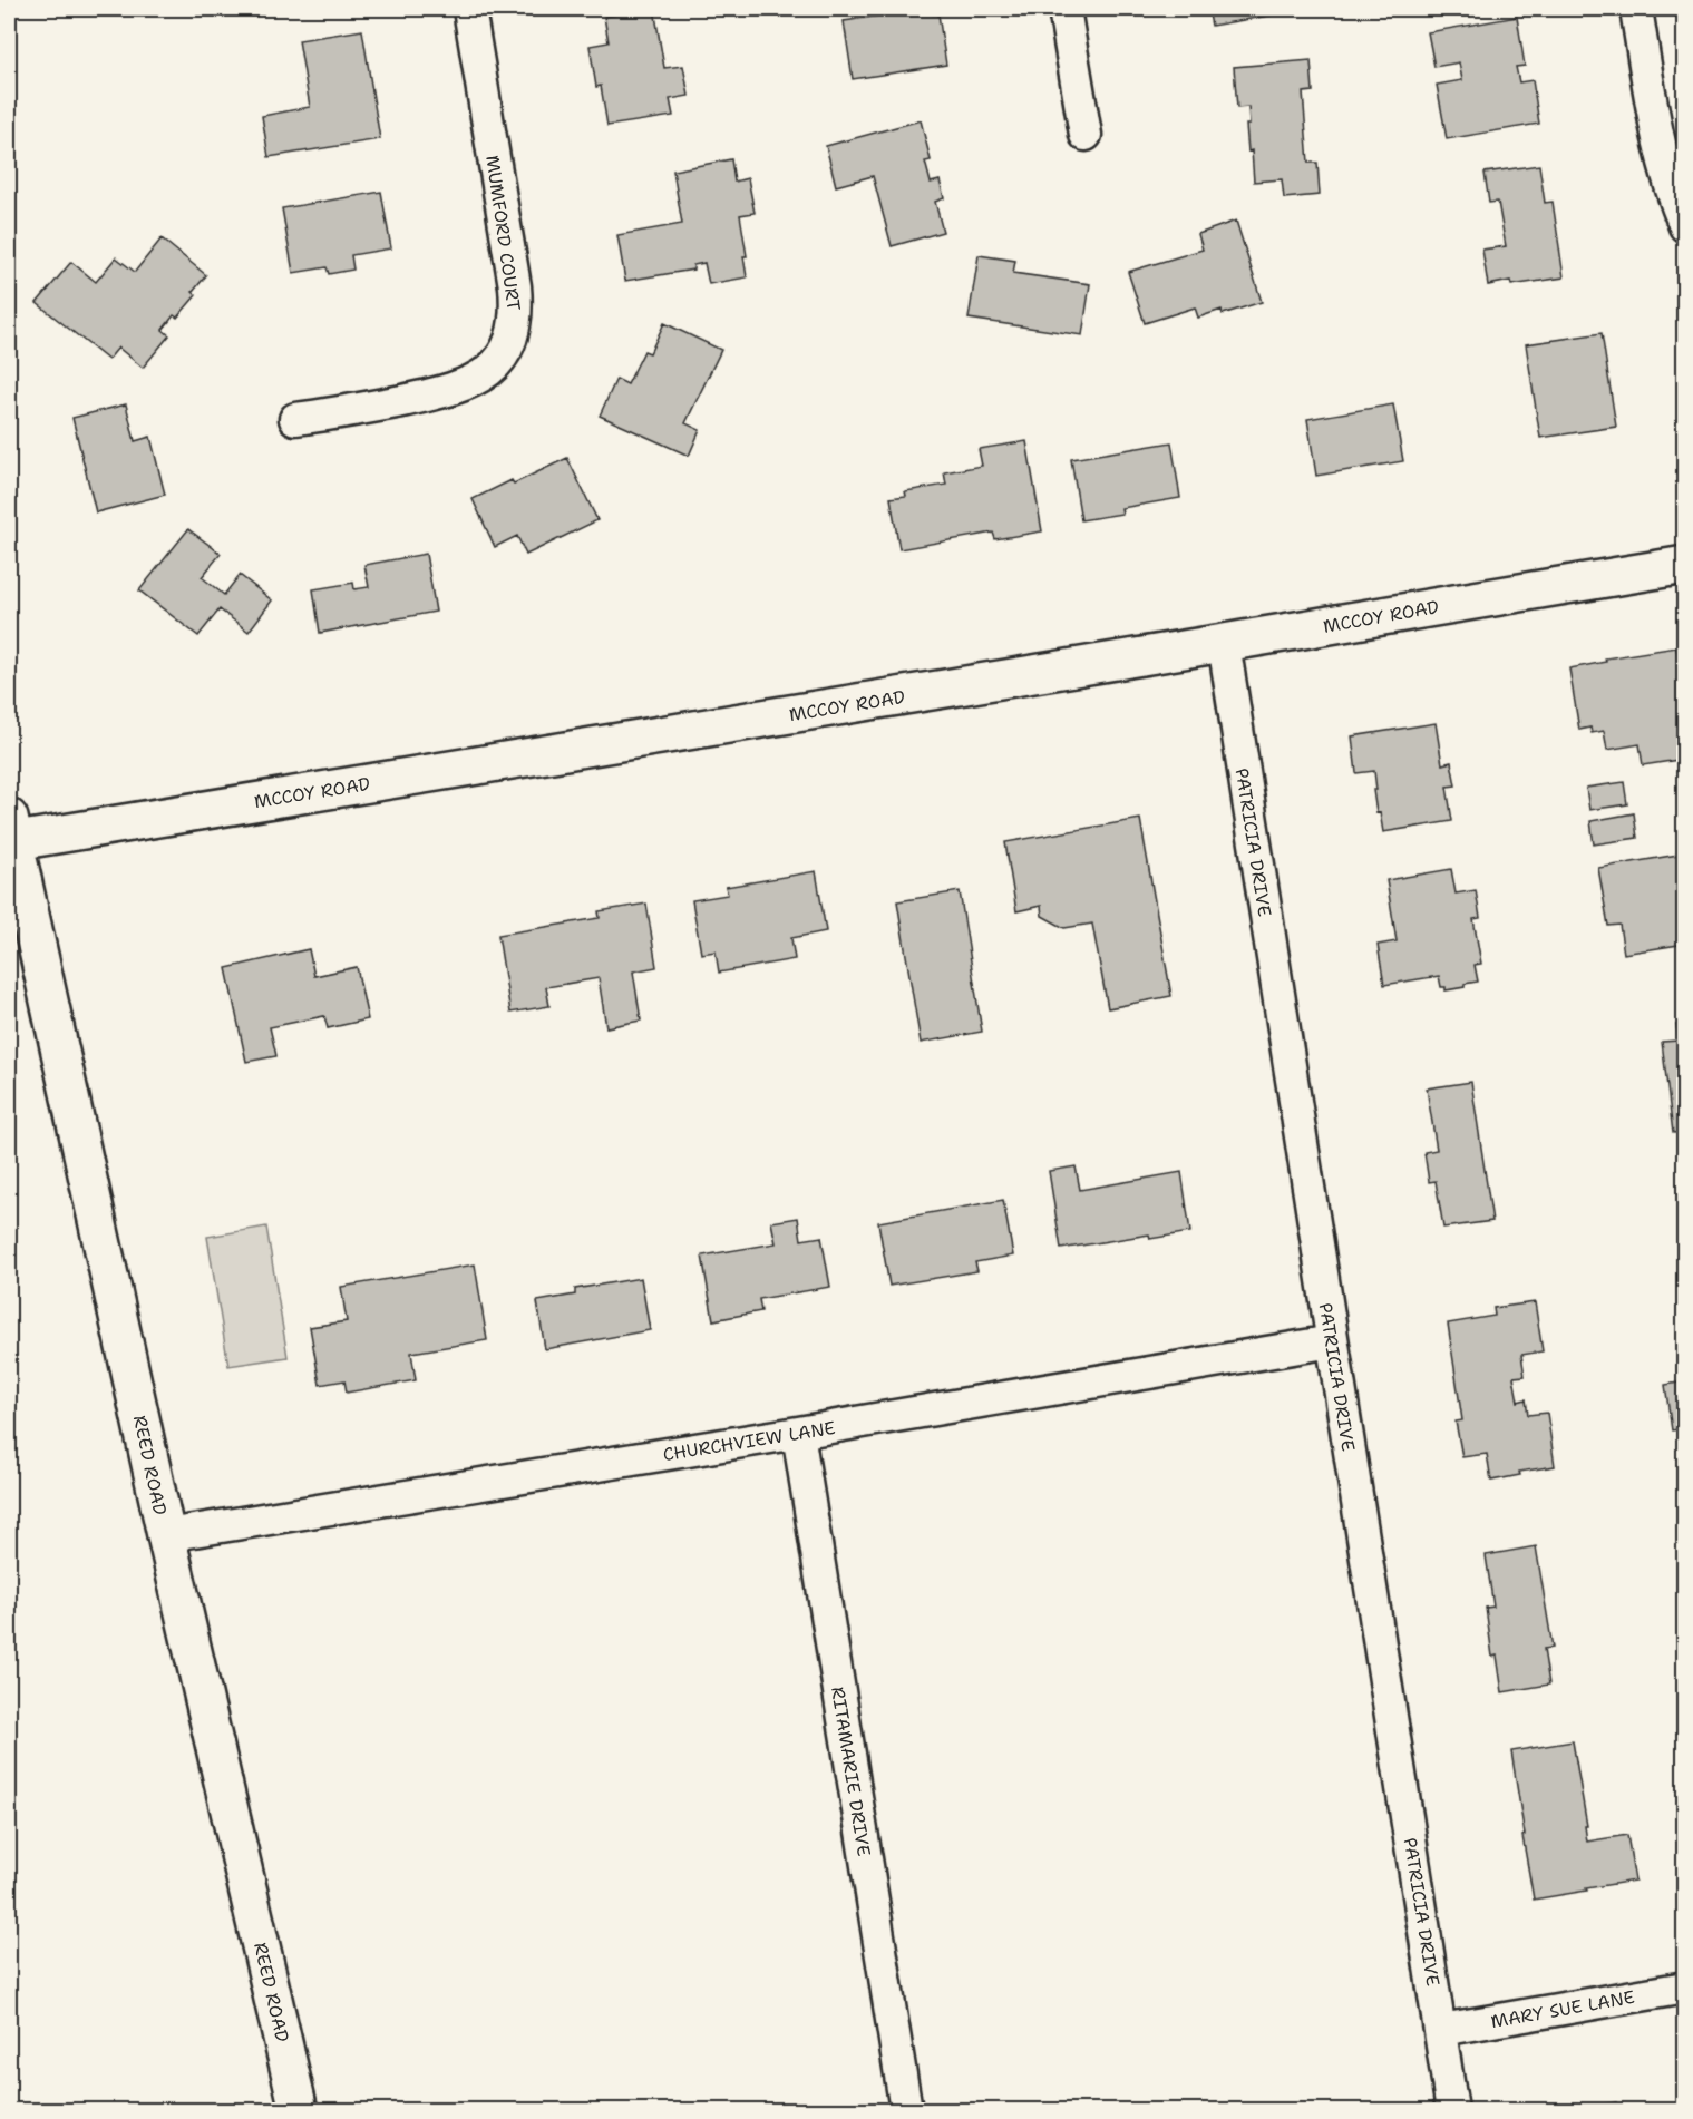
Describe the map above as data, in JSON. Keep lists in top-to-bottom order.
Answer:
{
  "streets": {
    "main road": ["MCCOY ROAD", "REED ROAD"],
    "street": [
      "MUMFORD COURT",
      "PATRICIA DRIVE",
      "CHURCHVIEW LANE",
      "RITAMARIE DRIVE",
      "MARY SUE LANE"
    ]
  },
  "crossings": [
    ["MCCOY ROAD", "PATRICIA DRIVE"],
    ["MCCOY ROAD", "REED ROAD"],
    ["PATRICIA DRIVE", "CHURCHVIEW LANE"],
    ["PATRICIA DRIVE", "MARY SUE LANE"],
    ["CHURCHVIEW LANE", "REED ROAD"],
    ["CHURCHVIEW LANE", "RITAMARIE DRIVE"]
  ]
}
